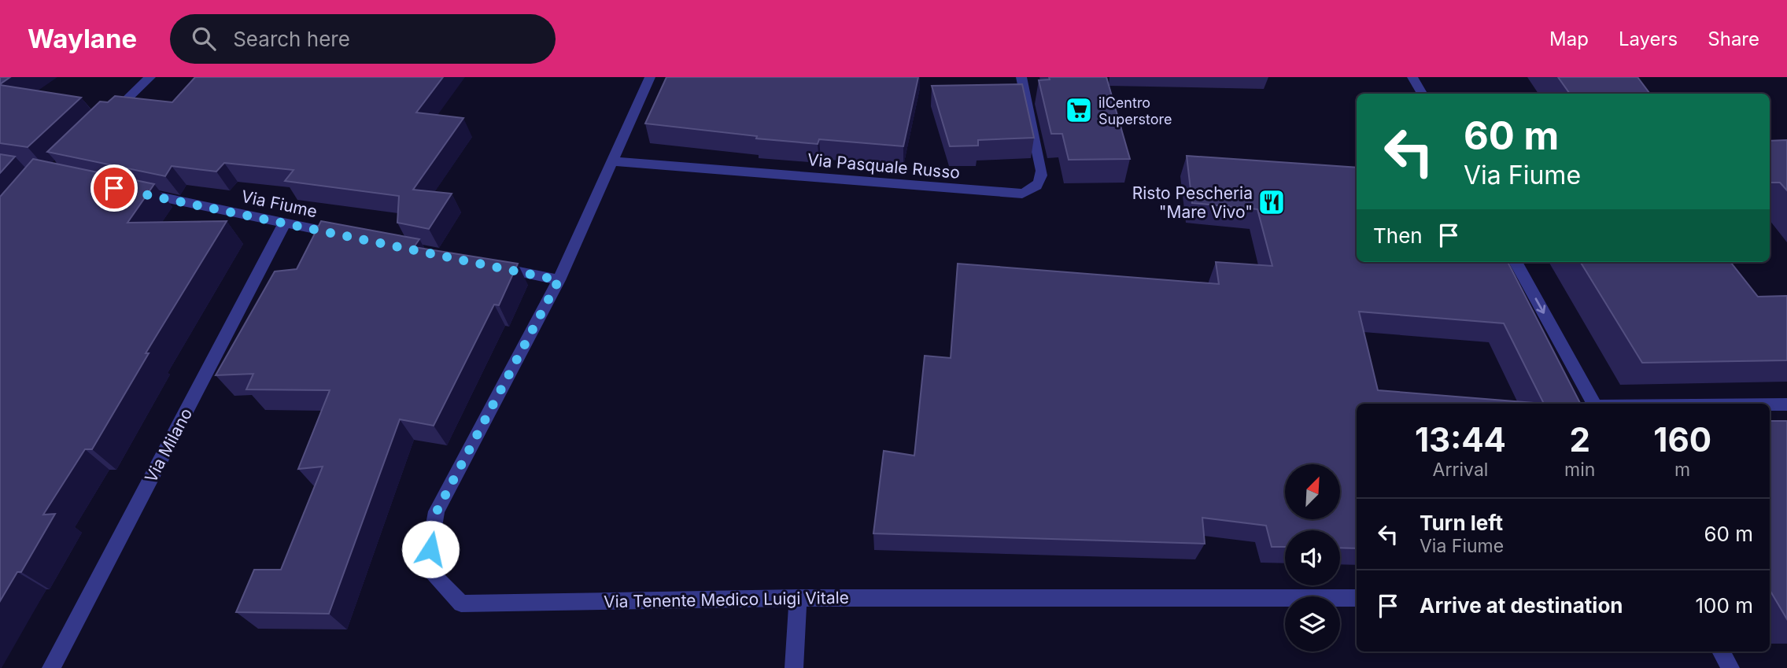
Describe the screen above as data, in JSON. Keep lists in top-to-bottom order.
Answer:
{
  "streets": {
    "street": [
      "Via Pasquale Russo",
      "Via Fiume",
      "Via Milano",
      "Via Tenente Medico Luigi Vitale"
    ]
  },
  "crossings": [
    ["Via Fiume", "Via Milano"]
  ],
  "places": {
    "supermarket": ["ilCentro Superstore"],
    "restaurant": ["Risto Pescheria \"Mare Vivo\""]
  },
  "north": "top right",
  "page": {
    "header": "Waylane",
    "search": "Search here",
    "nav": ["Map", "Layers", "Share"],
    "turn": ["60 m", "Via Fiume"],
    "then": "Then",
    "eta": [
      "13:44",
      "Arrival",
      "2",
      "min",
      "160",
      "m"
    ],
    "list": [
      {
        "name": "Turn left",
        "note": "Via Fiume",
        "value": "60 m"
      },
      {
        "name": "Arrive at destination",
        "value": "100 m"
      }
    ]
  }
}
